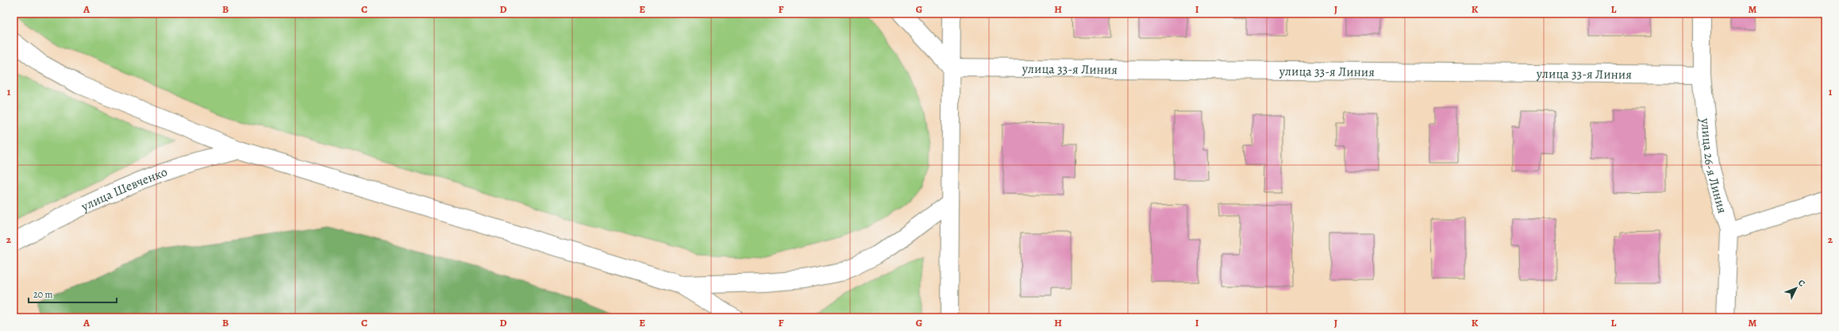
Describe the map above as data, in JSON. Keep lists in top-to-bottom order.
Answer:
{
  "streets": {
    "street": ["улица 33-я Линия", "улица 26-я Линия", "улица Шевченко"]
  },
  "crossings": [
    ["улица 33-я Линия", "улица 26-я Линия"]
  ],
  "scale_bar": "20 m",
  "north": "top right",
  "grid": {
    "columns": [
      "A",
      "B",
      "C",
      "D",
      "E",
      "F",
      "G",
      "H",
      "I",
      "J",
      "K",
      "L",
      "M"
    ],
    "rows": ["1", "2"]
  }
}
